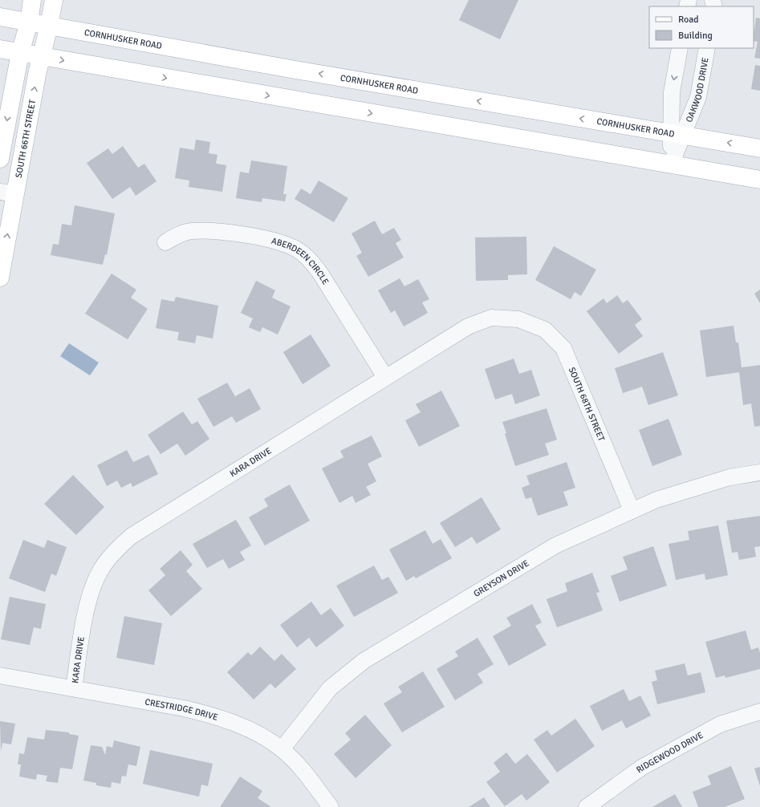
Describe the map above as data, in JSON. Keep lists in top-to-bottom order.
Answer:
{
  "streets": {
    "main road": ["CORNHUSKER ROAD", "SOUTH 66TH STREET"],
    "street": [
      "OAKWOOD DRIVE",
      "ABERDEEN CIRCLE",
      "SOUTH 68TH STREET",
      "KARA DRIVE",
      "GREYSON DRIVE",
      "CRESTRIDGE DRIVE",
      "RIDGEWOOD DRIVE"
    ]
  },
  "crossings": [
    ["CORNHUSKER ROAD", "OAKWOOD DRIVE"],
    ["CORNHUSKER ROAD", "SOUTH 66TH STREET"],
    ["ABERDEEN CIRCLE", "KARA DRIVE"],
    ["SOUTH 68TH STREET", "KARA DRIVE"],
    ["SOUTH 68TH STREET", "GREYSON DRIVE"],
    ["KARA DRIVE", "CRESTRIDGE DRIVE"],
    ["GREYSON DRIVE", "CRESTRIDGE DRIVE"]
  ],
  "legend": ["Road", "Building"]
}
